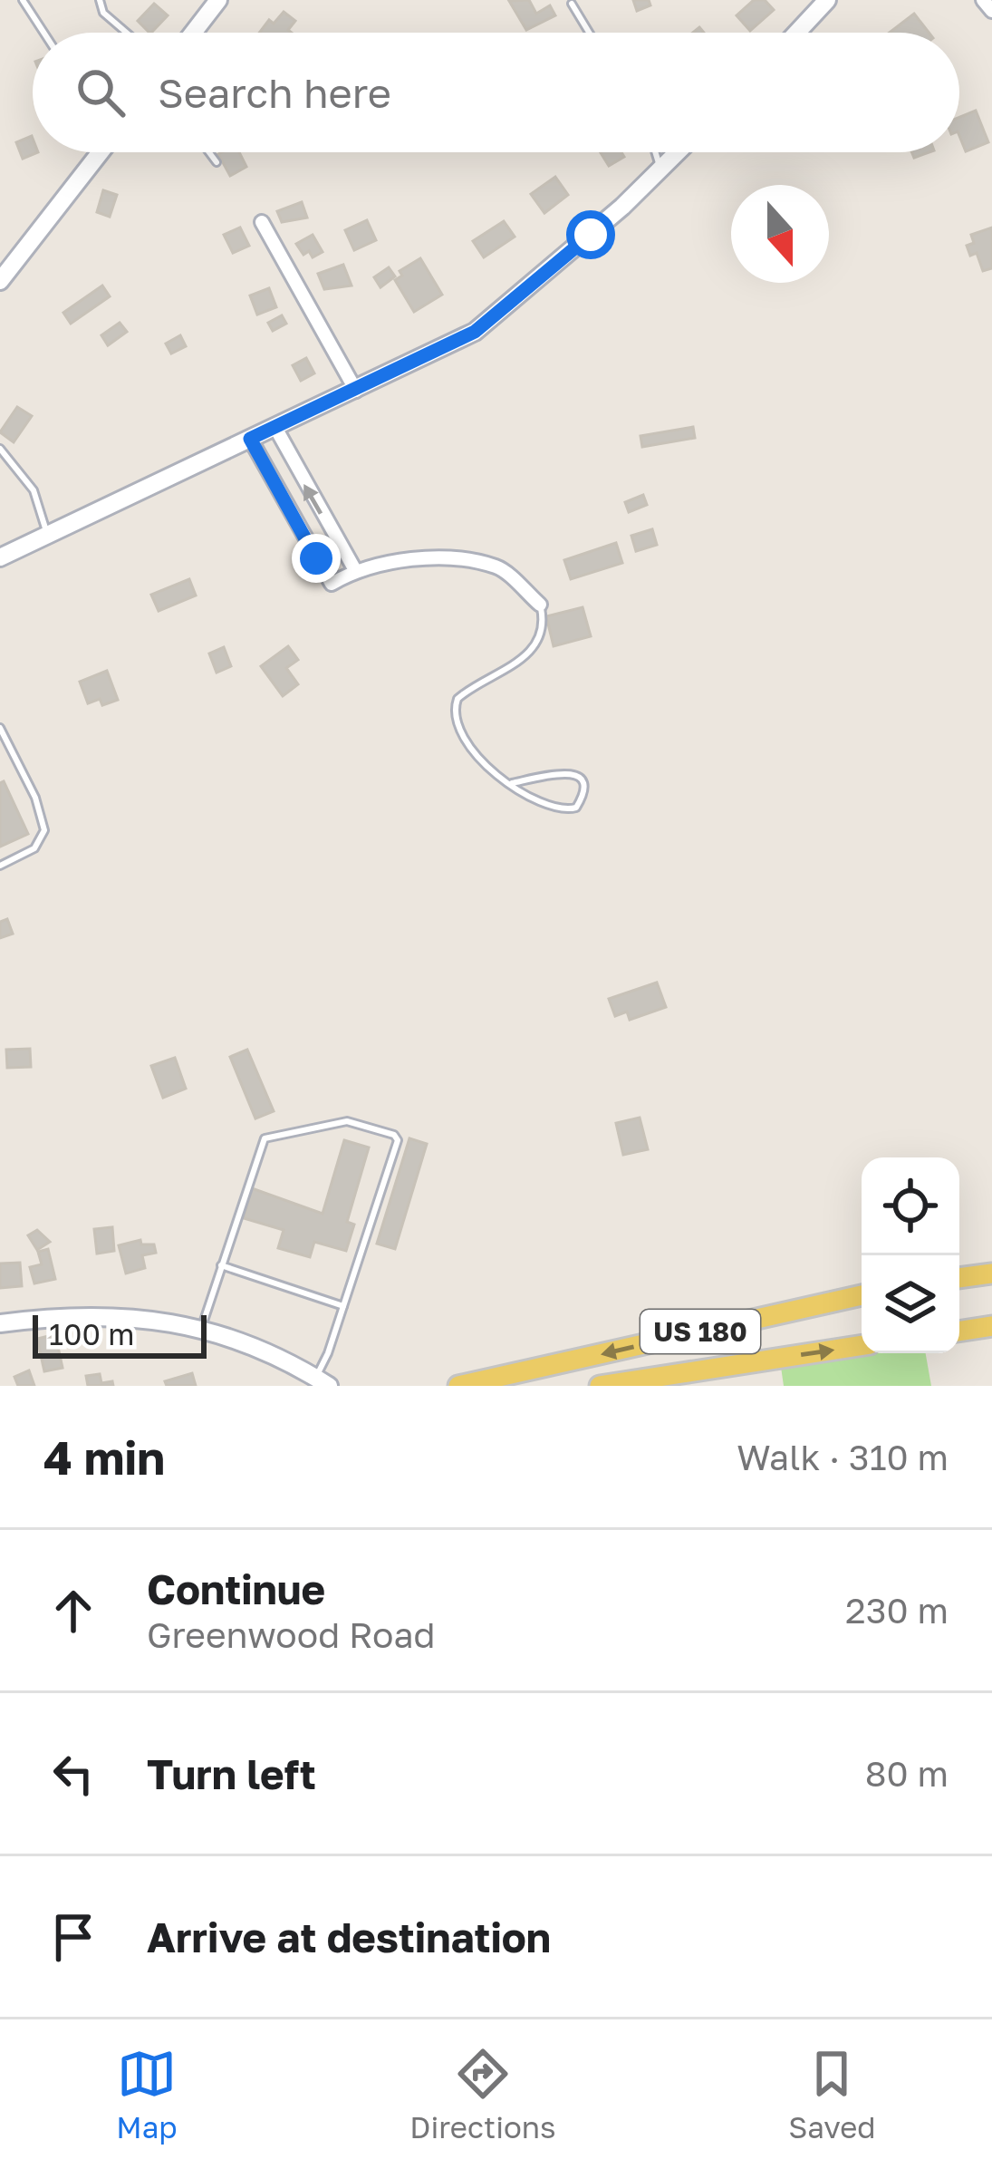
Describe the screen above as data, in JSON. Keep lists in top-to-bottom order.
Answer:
{
  "streets": {
    "main road": ["US 180"]
  },
  "scale_bar": "100 m",
  "north": "bottom",
  "page": {
    "search": "Search here",
    "scale": "100 m",
    "heading": ["4 min", "Walk · 310 m"],
    "list": [
      ["Continue", "Greenwood Road", "230 m"],
      ["Turn left", "80 m"],
      "Arrive at destination"
    ],
    "nav": ["Map", "Directions", "Saved"]
  }
}
